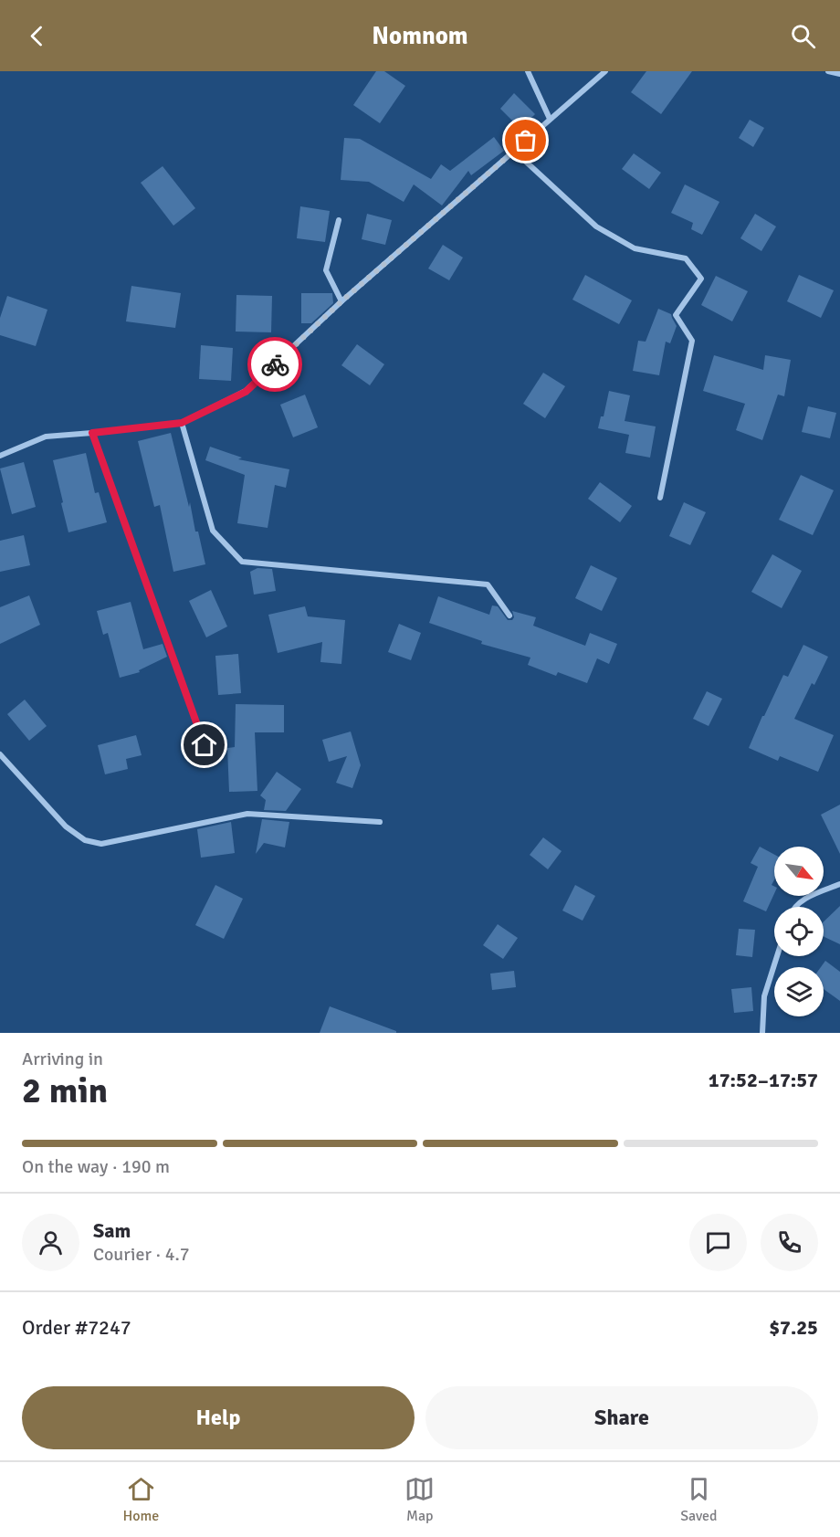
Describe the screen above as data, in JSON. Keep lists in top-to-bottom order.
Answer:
{
  "north": "bottom right",
  "page": {
    "header": "Nomnom",
    "heading": ["2 min", "Arriving in", "17:52–17:57"],
    "panel": [
      "Sam",
      "Courier · 4.7",
      "Order #7247",
      "$7.25"
    ],
    "bar": "On the way · 190 m",
    "buttons": ["Help", "Share"],
    "tabs": ["Home", "Map", "Saved"]
  }
}
